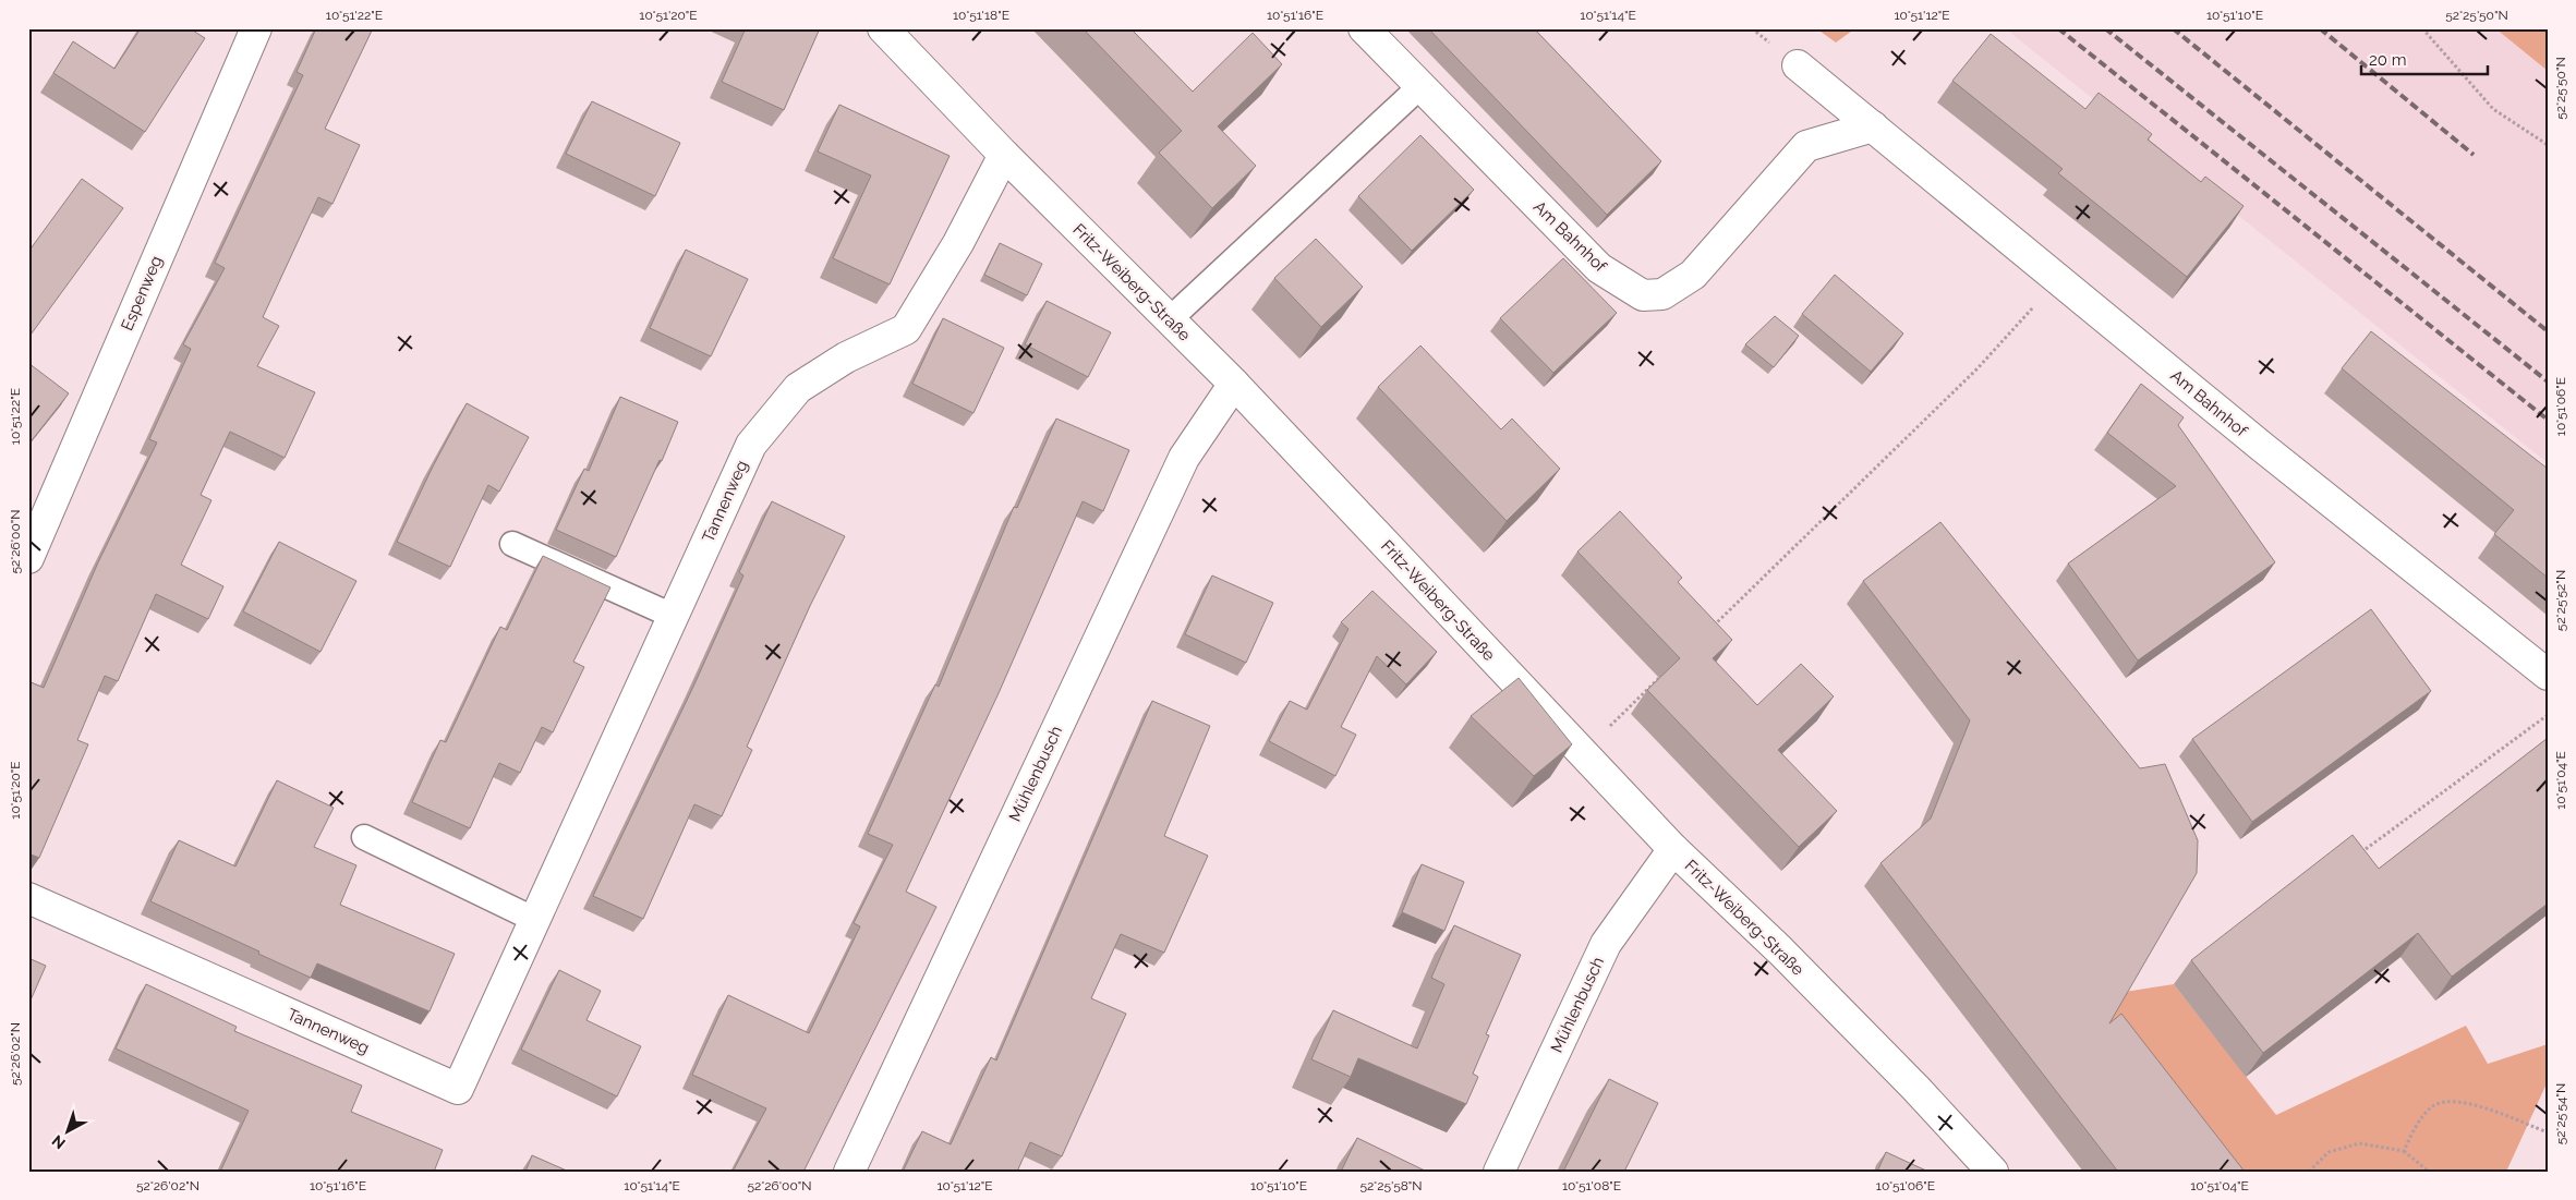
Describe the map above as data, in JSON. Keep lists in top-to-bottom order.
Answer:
{
  "streets": {
    "street": [
      "Am Bahnhof",
      "Fritz-Weiberg-Straße",
      "Espenweg",
      "Tannenweg",
      "Mühlenbusch"
    ]
  },
  "crossings": [
    ["Fritz-Weiberg-Straße", "Tannenweg"],
    ["Fritz-Weiberg-Straße", "Mühlenbusch"]
  ],
  "scale_bar": "20 m",
  "north": "bottom left",
  "coordinates": [
    "10°51'22\"E",
    "10°51'20\"E",
    "10°51'18\"E",
    "10°51'16\"E",
    "10°51'14\"E",
    "10°51'12\"E",
    "10°51'10\"E",
    "52°25'50\"N",
    "10°51'06\"E",
    "52°26'00\"N",
    "52°25'52\"N",
    "10°51'04\"E",
    "52°26'02\"N",
    "52°25'54\"N",
    "52°25'58\"N",
    "10°51'08\"E"
  ]
}
